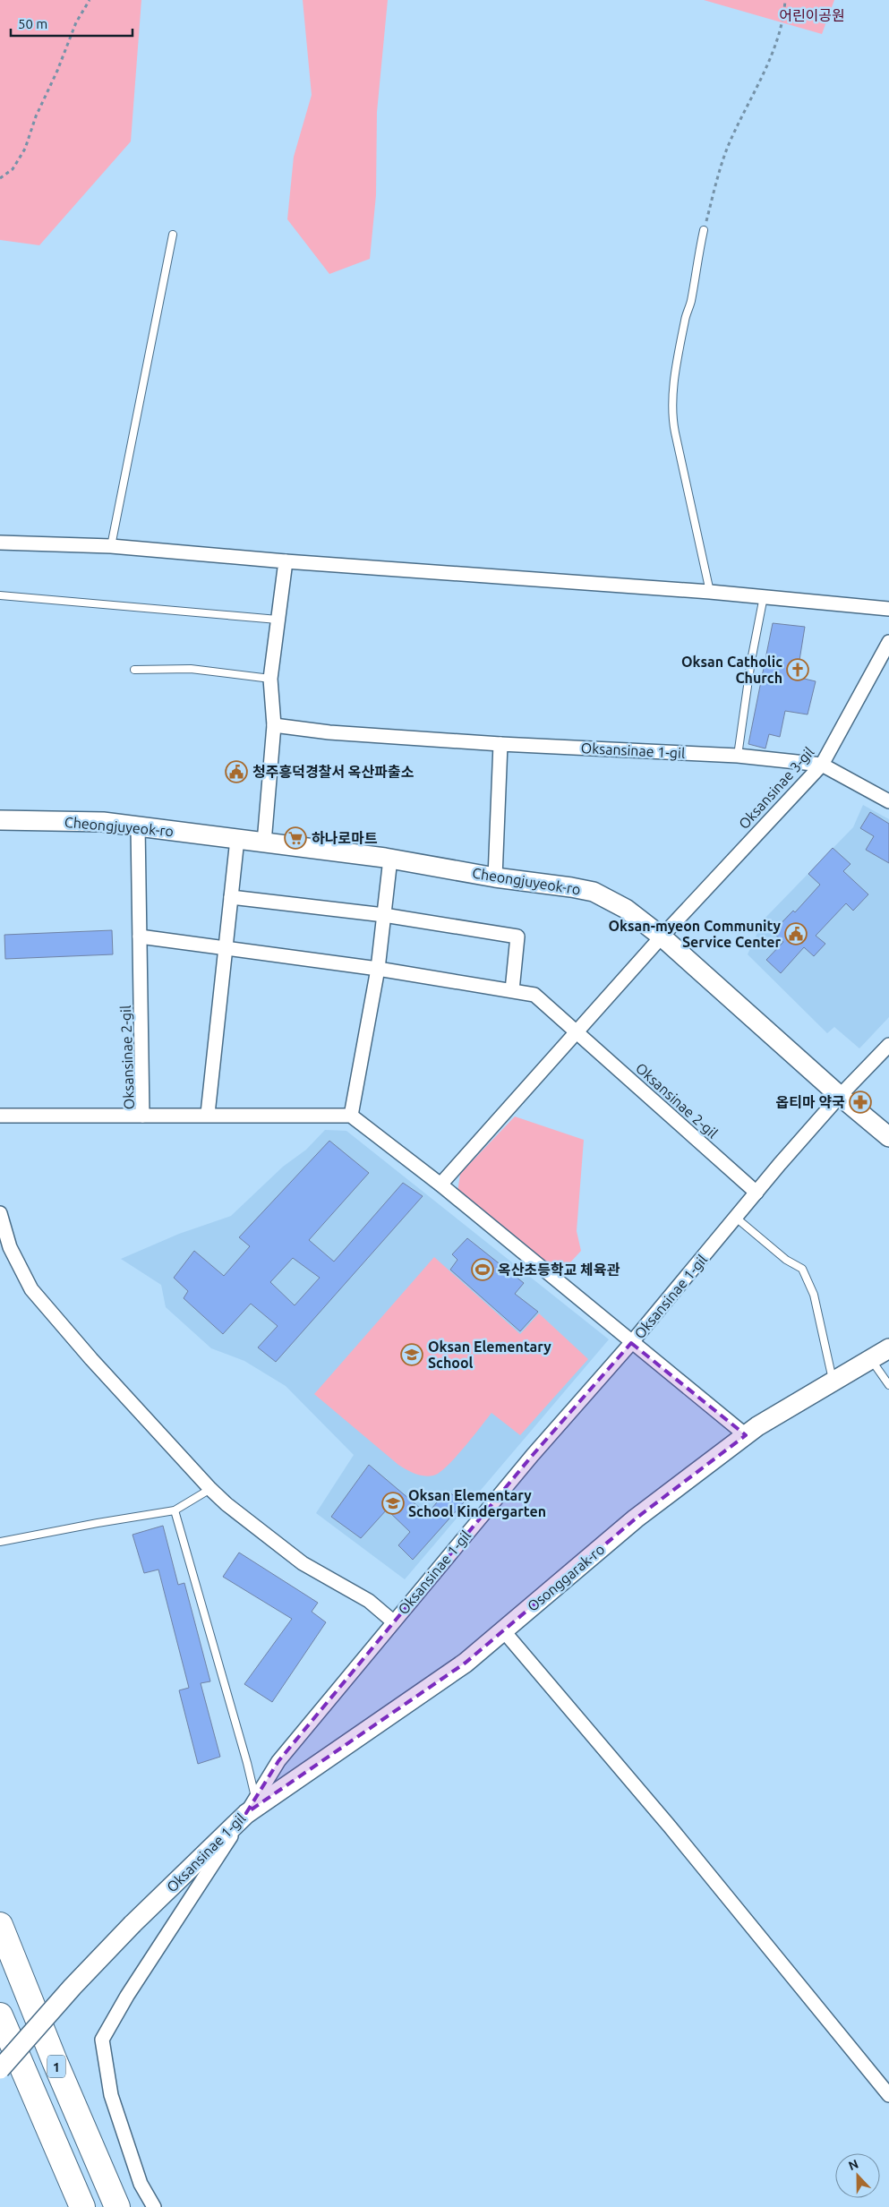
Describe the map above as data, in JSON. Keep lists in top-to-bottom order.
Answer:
{
  "streets": {
    "highway": ["1"],
    "street": [
      "Oksansinae 1-gil",
      "Oksansinae 3-gil",
      "Cheongjuyeok-ro",
      "Oksansinae 2-gil",
      "Osonggarak-ro"
    ]
  },
  "crossings": [
    ["Oksansinae 1-gil", "Oksansinae 3-gil"],
    ["Oksansinae 1-gil", "Cheongjuyeok-ro"],
    ["Oksansinae 1-gil", "Oksansinae 2-gil"],
    ["Oksansinae 1-gil", "Osonggarak-ro"],
    ["Oksansinae 3-gil", "Cheongjuyeok-ro"],
    ["Cheongjuyeok-ro", "Oksansinae 2-gil"]
  ],
  "parks": ["어린이공원"],
  "places": {
    "church": ["Oksan Catholic Church"],
    "public building": ["청주흥덕경찰서 옥산파출소", "Oksan-myeon Community Service Center"],
    "supermarket": ["하나로마트"],
    "pharmacy": ["옵티마 약국"],
    "sports": ["옥산초등학교 체육관"],
    "school or university": ["Oksan Elementary School", "Oksan Elementary School Kindergarten"]
  },
  "scale_bar": "50 m",
  "north": "top"
}
